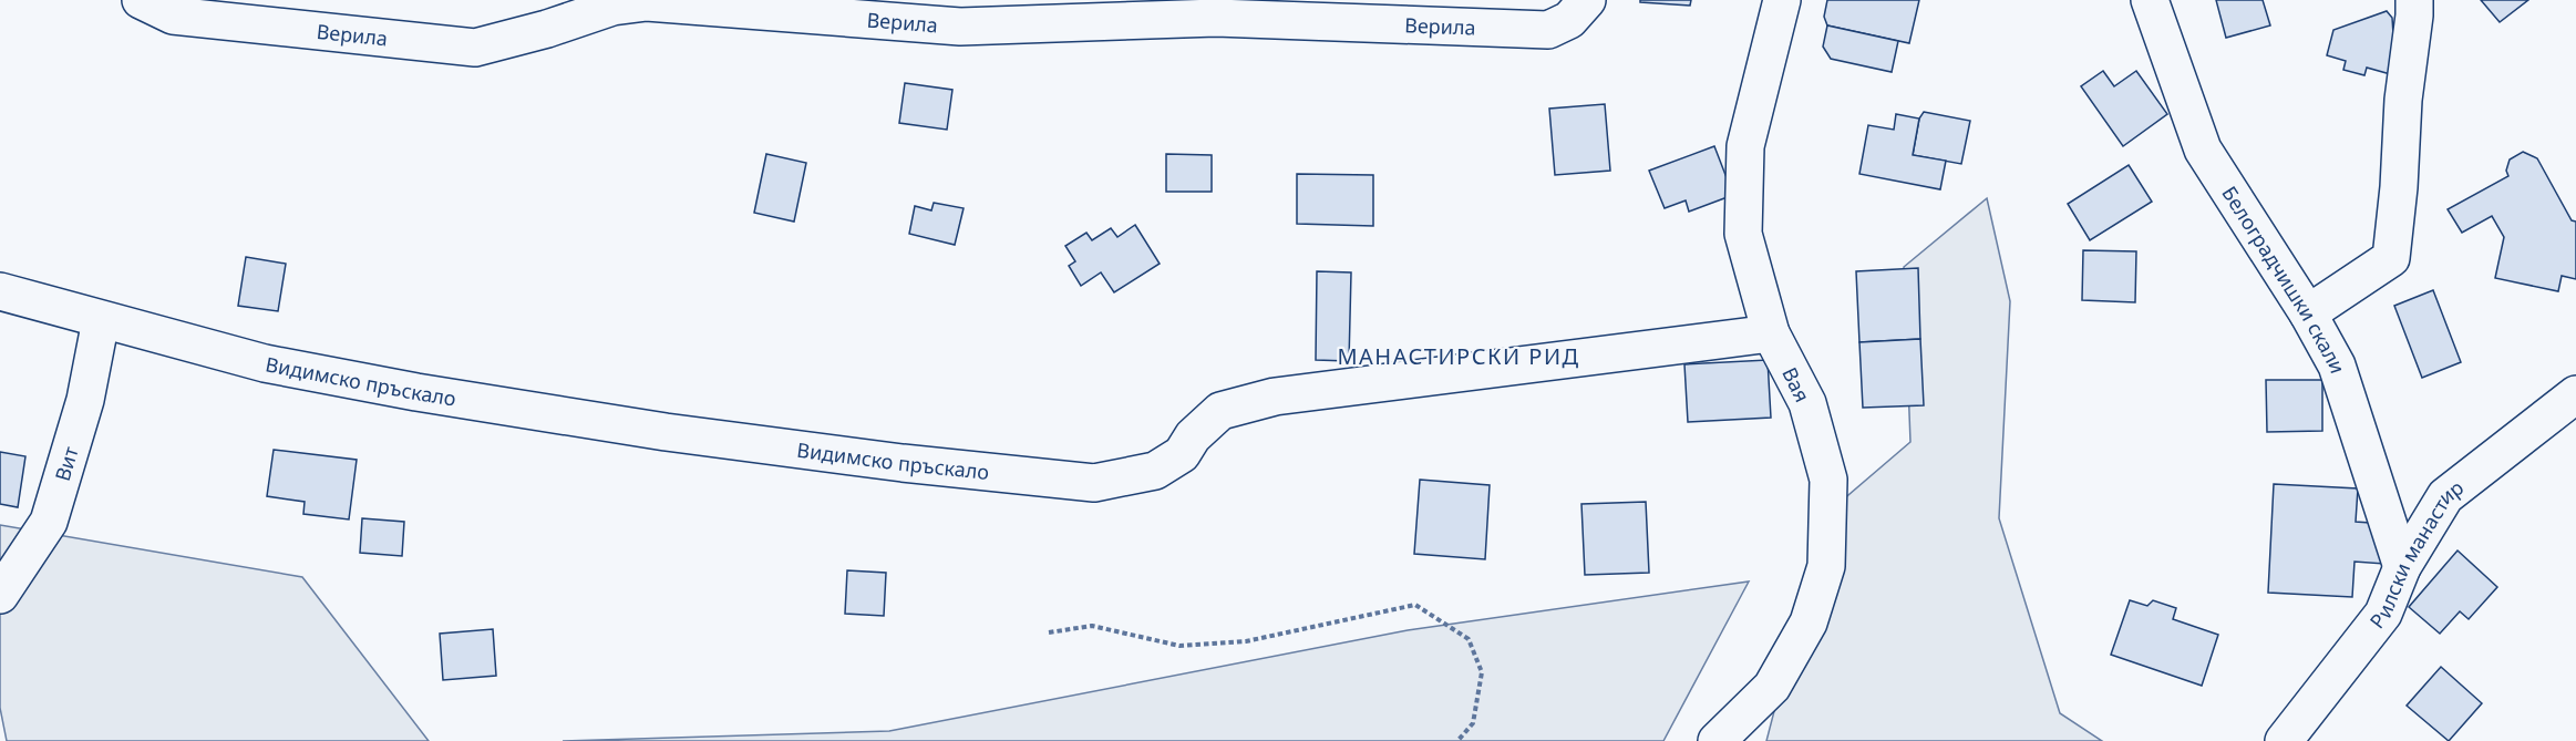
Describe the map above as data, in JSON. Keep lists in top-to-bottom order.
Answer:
{
  "streets": {
    "street": [
      "Верила",
      "Белоградчишки скали",
      "Видимско пръскало",
      "Вая",
      "Вит",
      "Рилски манастир"
    ]
  },
  "crossings": [
    ["Белоградчишки скали", "Рилски манастир"],
    ["Видимско пръскало", "Вая"],
    ["Видимско пръскало", "Вит"]
  ],
  "districts": ["МАНАСТИРСКИ РИД"]
}
